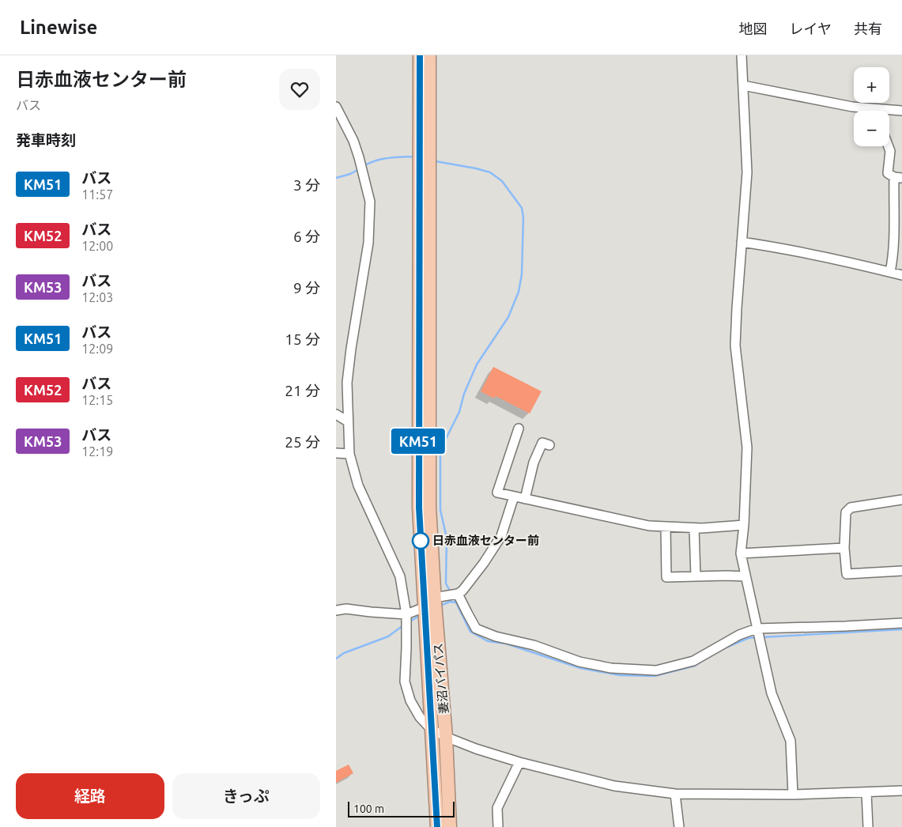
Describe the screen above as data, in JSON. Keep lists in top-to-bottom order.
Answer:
{
  "streets": {
    "highway": ["妻沼バイパス"]
  },
  "places": ["日赤血液センター前"],
  "lines": ["bus line KM51"],
  "scale_bar": "100 m",
  "page": {
    "header": "Linewise",
    "nav": ["地図", "レイヤ", "共有"],
    "heading": [
      ["日赤血液センター前", "バス"],
      "発車時刻"
    ],
    "on_map": "KM51",
    "map_buttons": ["+", "−"],
    "list": [
      {
        "mark": "KM51",
        "name": "バス",
        "note": "11:57",
        "value": "3 分"
      },
      {
        "mark": "KM52",
        "name": "バス",
        "note": "12:00",
        "value": "6 分"
      },
      {
        "mark": "KM53",
        "name": "バス",
        "note": "12:03",
        "value": "9 分"
      },
      {
        "mark": "KM51",
        "name": "バス",
        "note": "12:09",
        "value": "15 分"
      },
      {
        "mark": "KM52",
        "name": "バス",
        "note": "12:15",
        "value": "21 分"
      },
      {
        "mark": "KM53",
        "name": "バス",
        "note": "12:19",
        "value": "25 分"
      }
    ],
    "buttons": ["経路", "きっぷ"],
    "scale": "100 m"
  }
}
